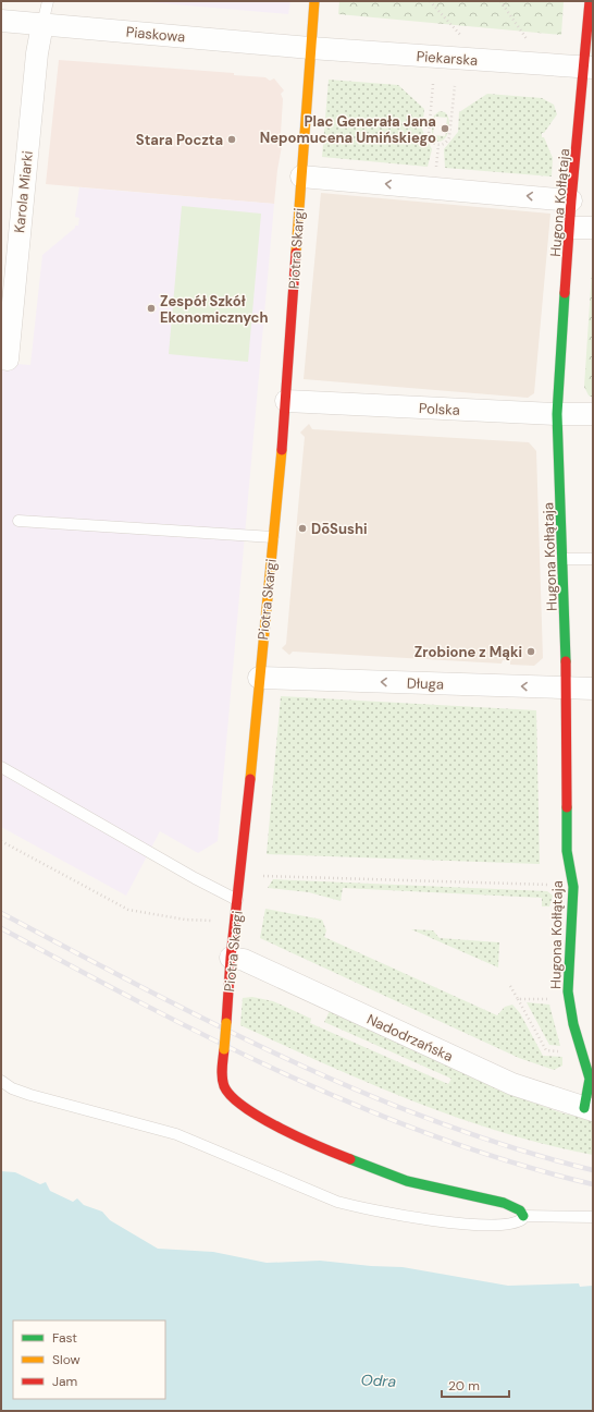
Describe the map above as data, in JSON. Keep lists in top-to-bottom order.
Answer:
{
  "streets": {
    "street": [
      "Piaskowa",
      "Piekarska",
      "Karola Miarki",
      "Hugona Kołłątaja",
      "Piotra Skargi",
      "Polska",
      "Długa",
      "Nadodrzańska"
    ]
  },
  "crossings": [
    ["Piaskowa", "Piekarska"],
    ["Piaskowa", "Karola Miarki"],
    ["Piaskowa", "Piotra Skargi"],
    ["Piekarska", "Hugona Kołłątaja"],
    ["Piekarska", "Piotra Skargi"],
    ["Hugona Kołłątaja", "Polska"],
    ["Hugona Kołłątaja", "Długa"],
    ["Hugona Kołłątaja", "Nadodrzańska"],
    ["Piotra Skargi", "Polska"],
    ["Piotra Skargi", "Długa"],
    ["Piotra Skargi", "Nadodrzańska"]
  ],
  "one_way": ["Długa"],
  "water": ["Odra"],
  "places": [
    "Plac Generała Jana Nepomucena Umińskiego",
    "Stara Poczta",
    "Zespół Szkół Ekonomicznych",
    "DōSushi",
    "Zrobione z Mąki"
  ],
  "legend": ["Fast", "Slow", "Jam"],
  "scale_bar": "20 m"
}
